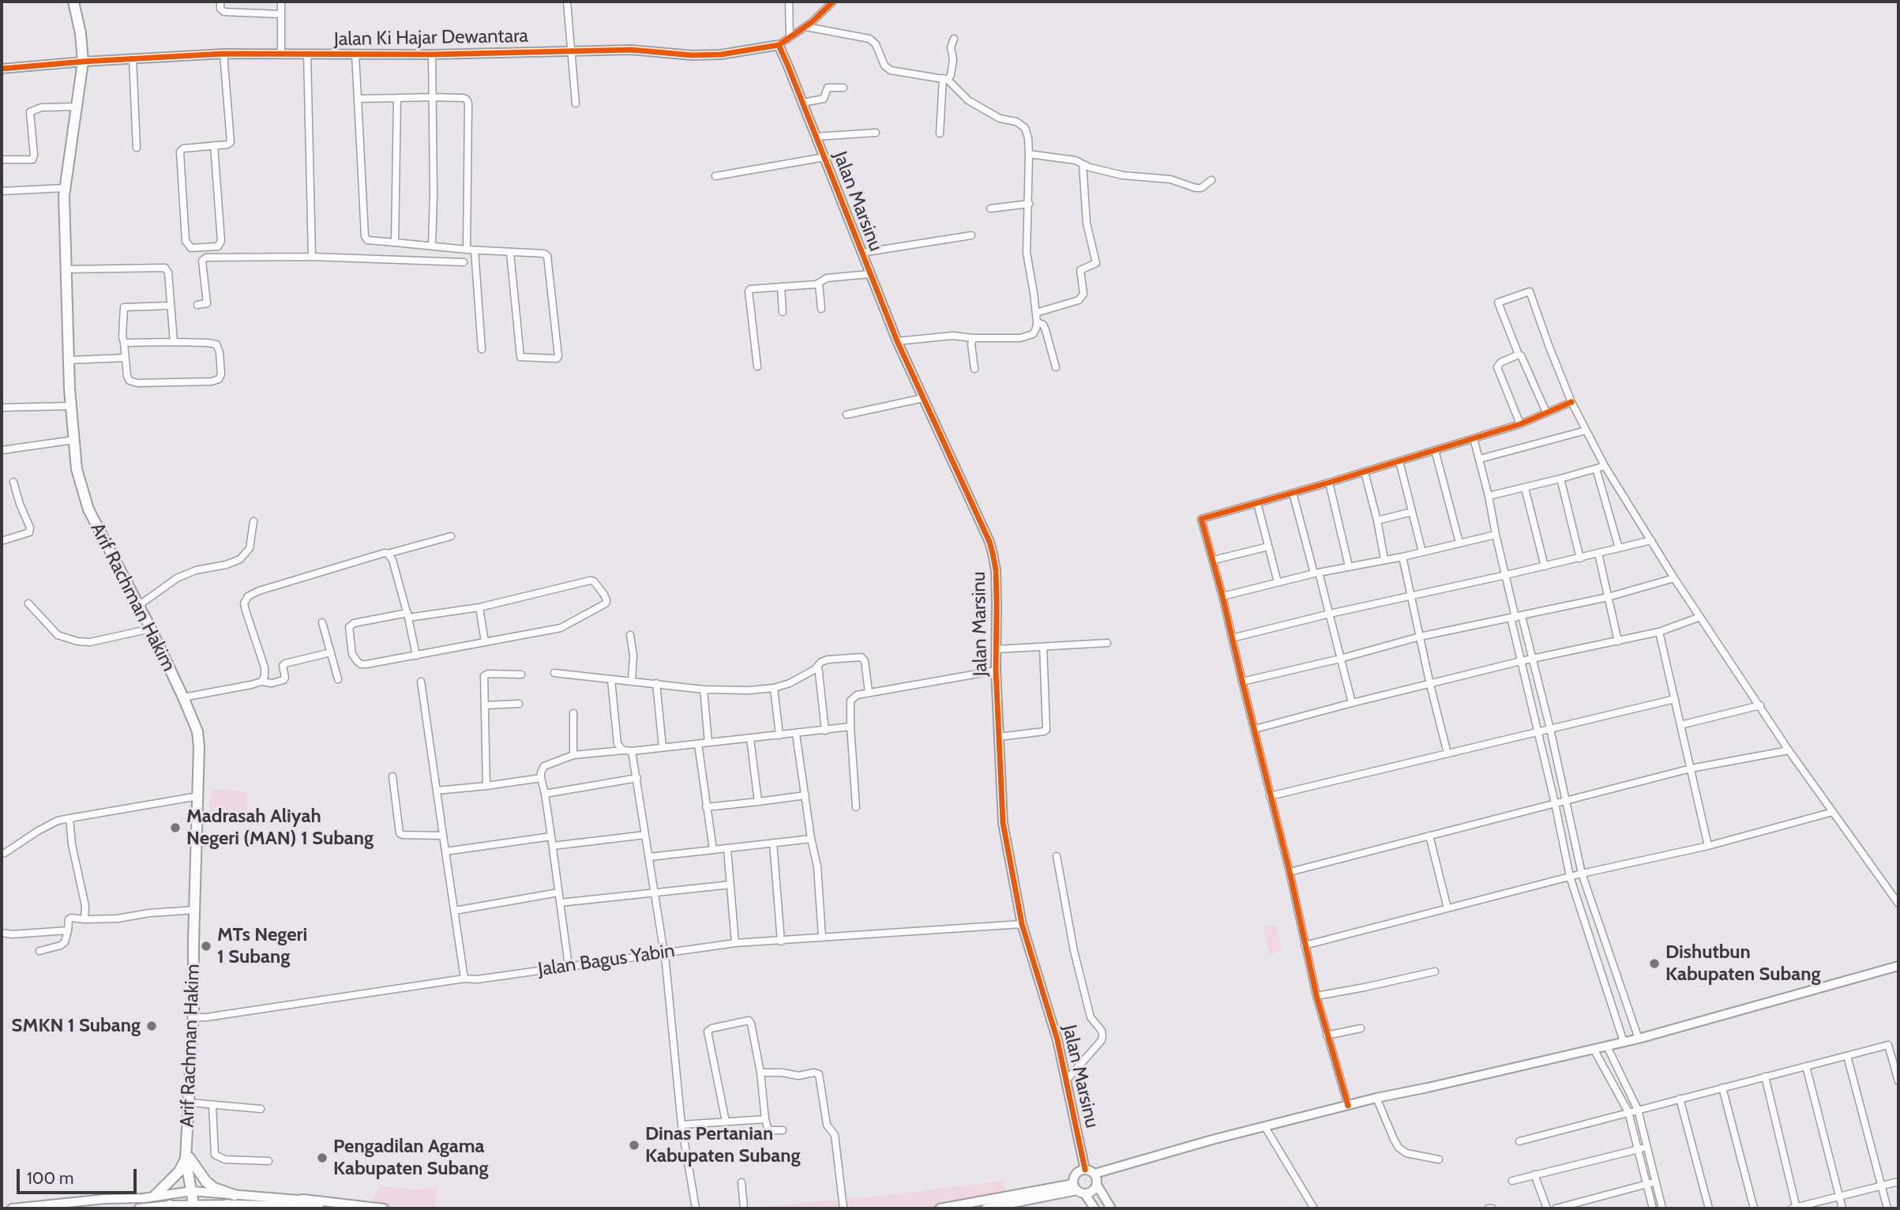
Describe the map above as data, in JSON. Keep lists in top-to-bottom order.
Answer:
{
  "streets": {
    "main road": ["Arif Rachman Hakim"],
    "street": ["Jalan Ki Hajar Dewantara", "Jalan Marsinu", "Jalan Bagus Yabin"]
  },
  "crossings": [
    ["Jalan Ki Hajar Dewantara", "Jalan Marsinu"],
    ["Jalan Ki Hajar Dewantara", "Arif Rachman Hakim"],
    ["Jalan Marsinu", "Jalan Bagus Yabin"],
    ["Arif Rachman Hakim", "Jalan Bagus Yabin"]
  ],
  "places": [
    "Madrasah Aliyah Negeri (MAN) 1 Subang",
    "MTs Negeri 1 Subang",
    "Dishutbun Kabupaten Subang",
    "SMKN 1 Subang",
    "Dinas Pertanian Kabupaten Subang",
    "Pengadilan Agama Kabupaten Subang"
  ],
  "scale_bar": "100 m"
}
